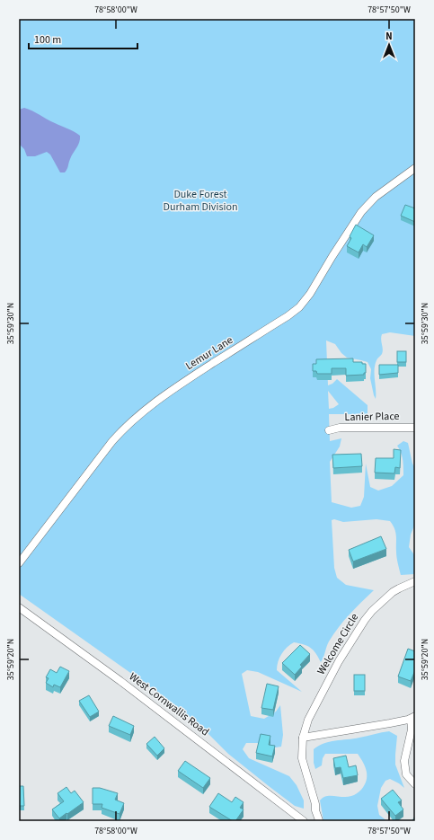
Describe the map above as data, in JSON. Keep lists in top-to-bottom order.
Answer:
{
  "streets": {
    "street": [
      "Lemur Lane",
      "Lanier Place",
      "Welcome Circle",
      "West Cornwallis Road"
    ]
  },
  "parks": ["Duke Forest Durham Division"],
  "scale_bar": "100 m",
  "north": "top",
  "coordinates": [
    "78°58'00\"W",
    "78°57'50\"W",
    "35°59'30\"N",
    "35°59'20\"N"
  ]
}
